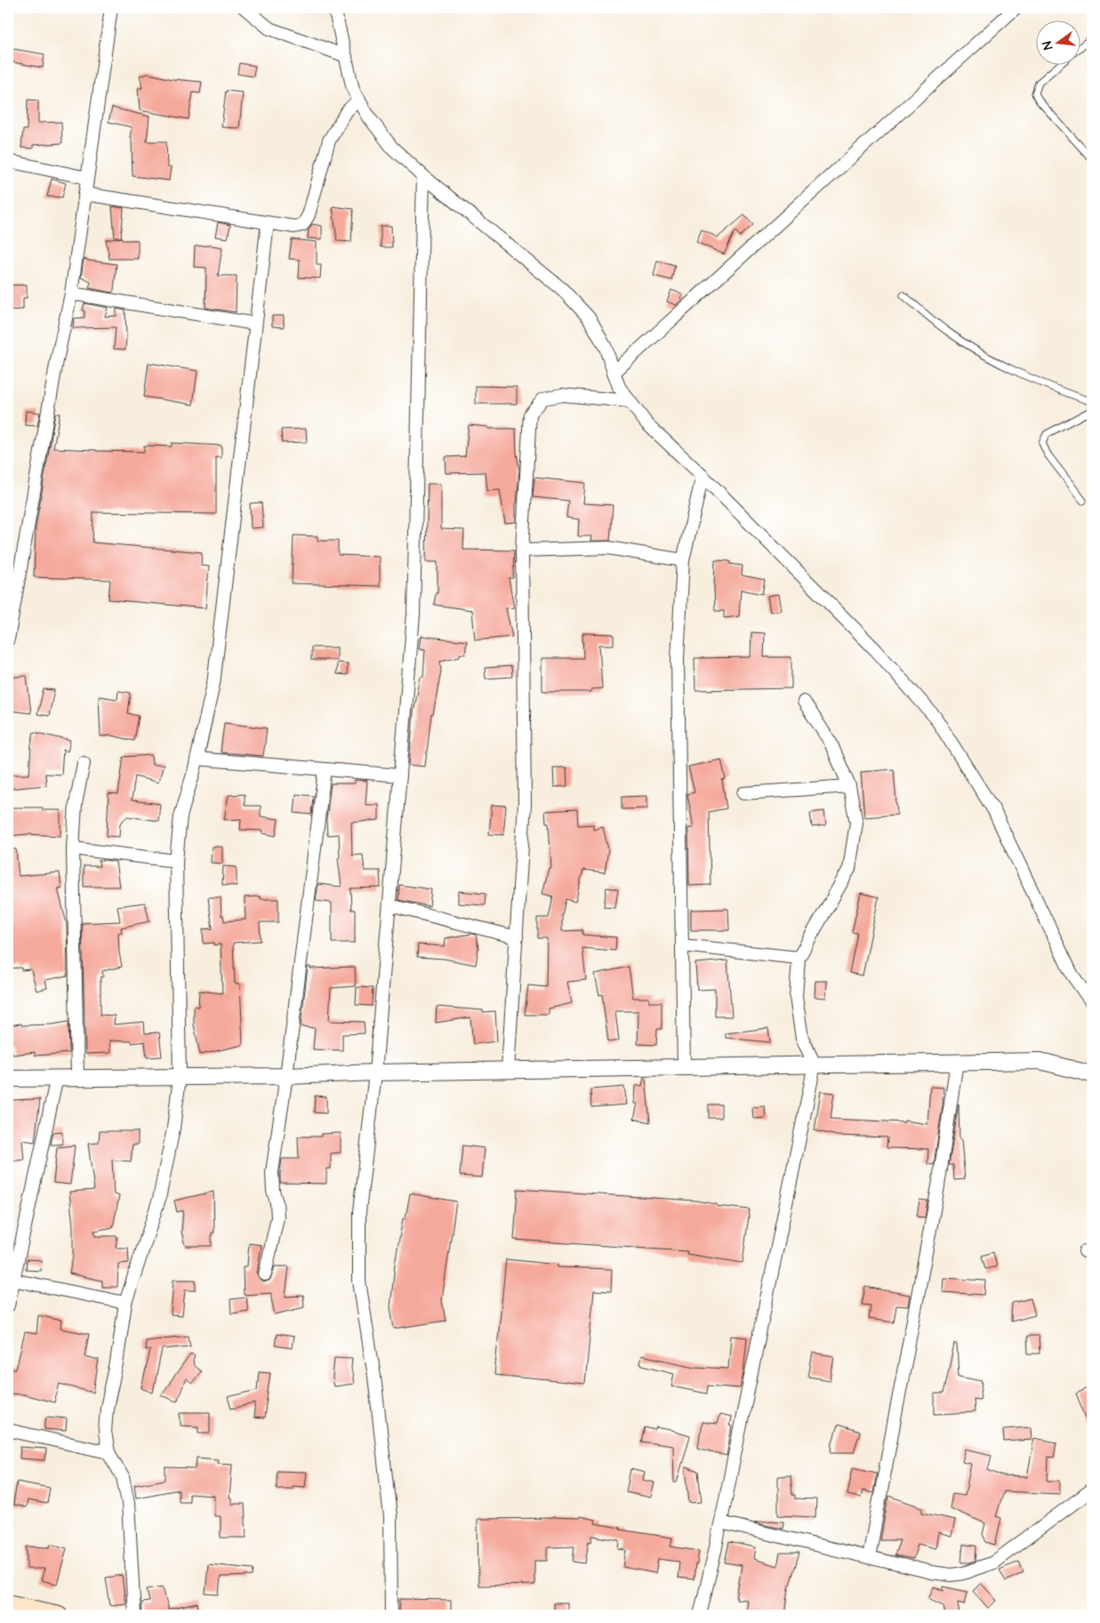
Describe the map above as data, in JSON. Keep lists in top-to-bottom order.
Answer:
{
  "north": "left"
}
